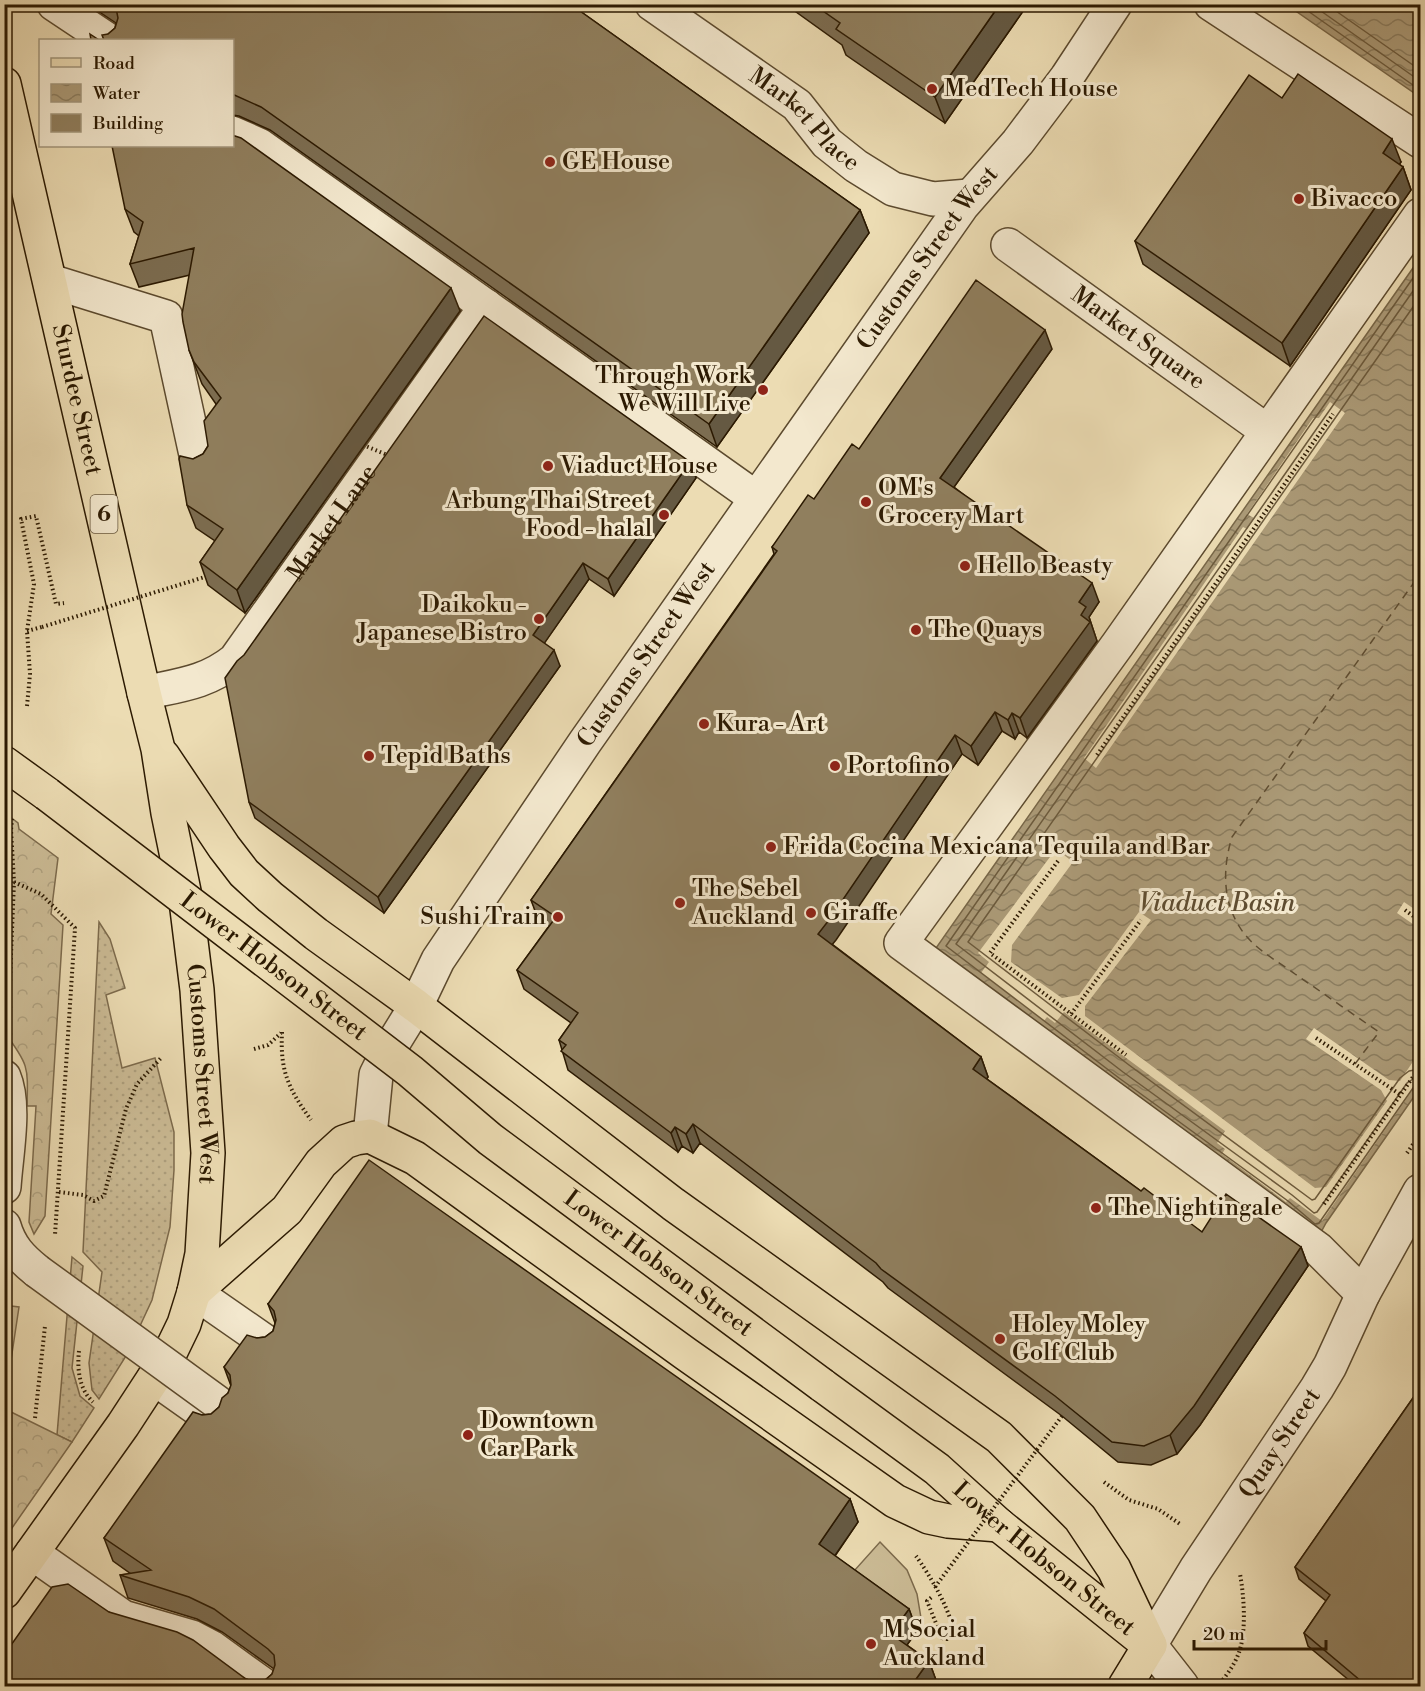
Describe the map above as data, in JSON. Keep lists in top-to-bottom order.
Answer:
{
  "streets": {
    "main road": [
      "Customs Street West",
      "Sturdee Street",
      "6",
      "Lower Hobson Street",
      "Quay Street"
    ],
    "street": ["Market Place", "Market Square", "Market Lane"]
  },
  "crossings": [
    ["Market Place", "Customs Street West"],
    ["Customs Street West", "Sturdee Street"],
    ["Customs Street West", "Lower Hobson Street"],
    ["Sturdee Street", "Market Lane"],
    ["Sturdee Street", "Lower Hobson Street"],
    ["Lower Hobson Street", "Quay Street"]
  ],
  "water": ["Viaduct Basin"],
  "places": [
    "MedTech House",
    "GE House",
    "Bivacco",
    "Through Work We Will Live",
    "Viaduct House",
    "OM's Grocery Mart",
    "Arbung Thai Street Food - halal",
    "Hello Beasty",
    "Daikoku - Japanese Bistro",
    "The Quays",
    "Kura - Art",
    "Tepid Baths",
    "Portofino",
    "Frida Cocina Mexicana Tequila and Bar",
    "The Sebel Auckland",
    "Giraffe",
    "Sushi Train",
    "The Nightingale",
    "Holey Moley Golf Club",
    "Downtown Car Park",
    "M Social Auckland"
  ],
  "legend": ["Road", "Water", "Building"],
  "scale_bar": "20 m"
}
